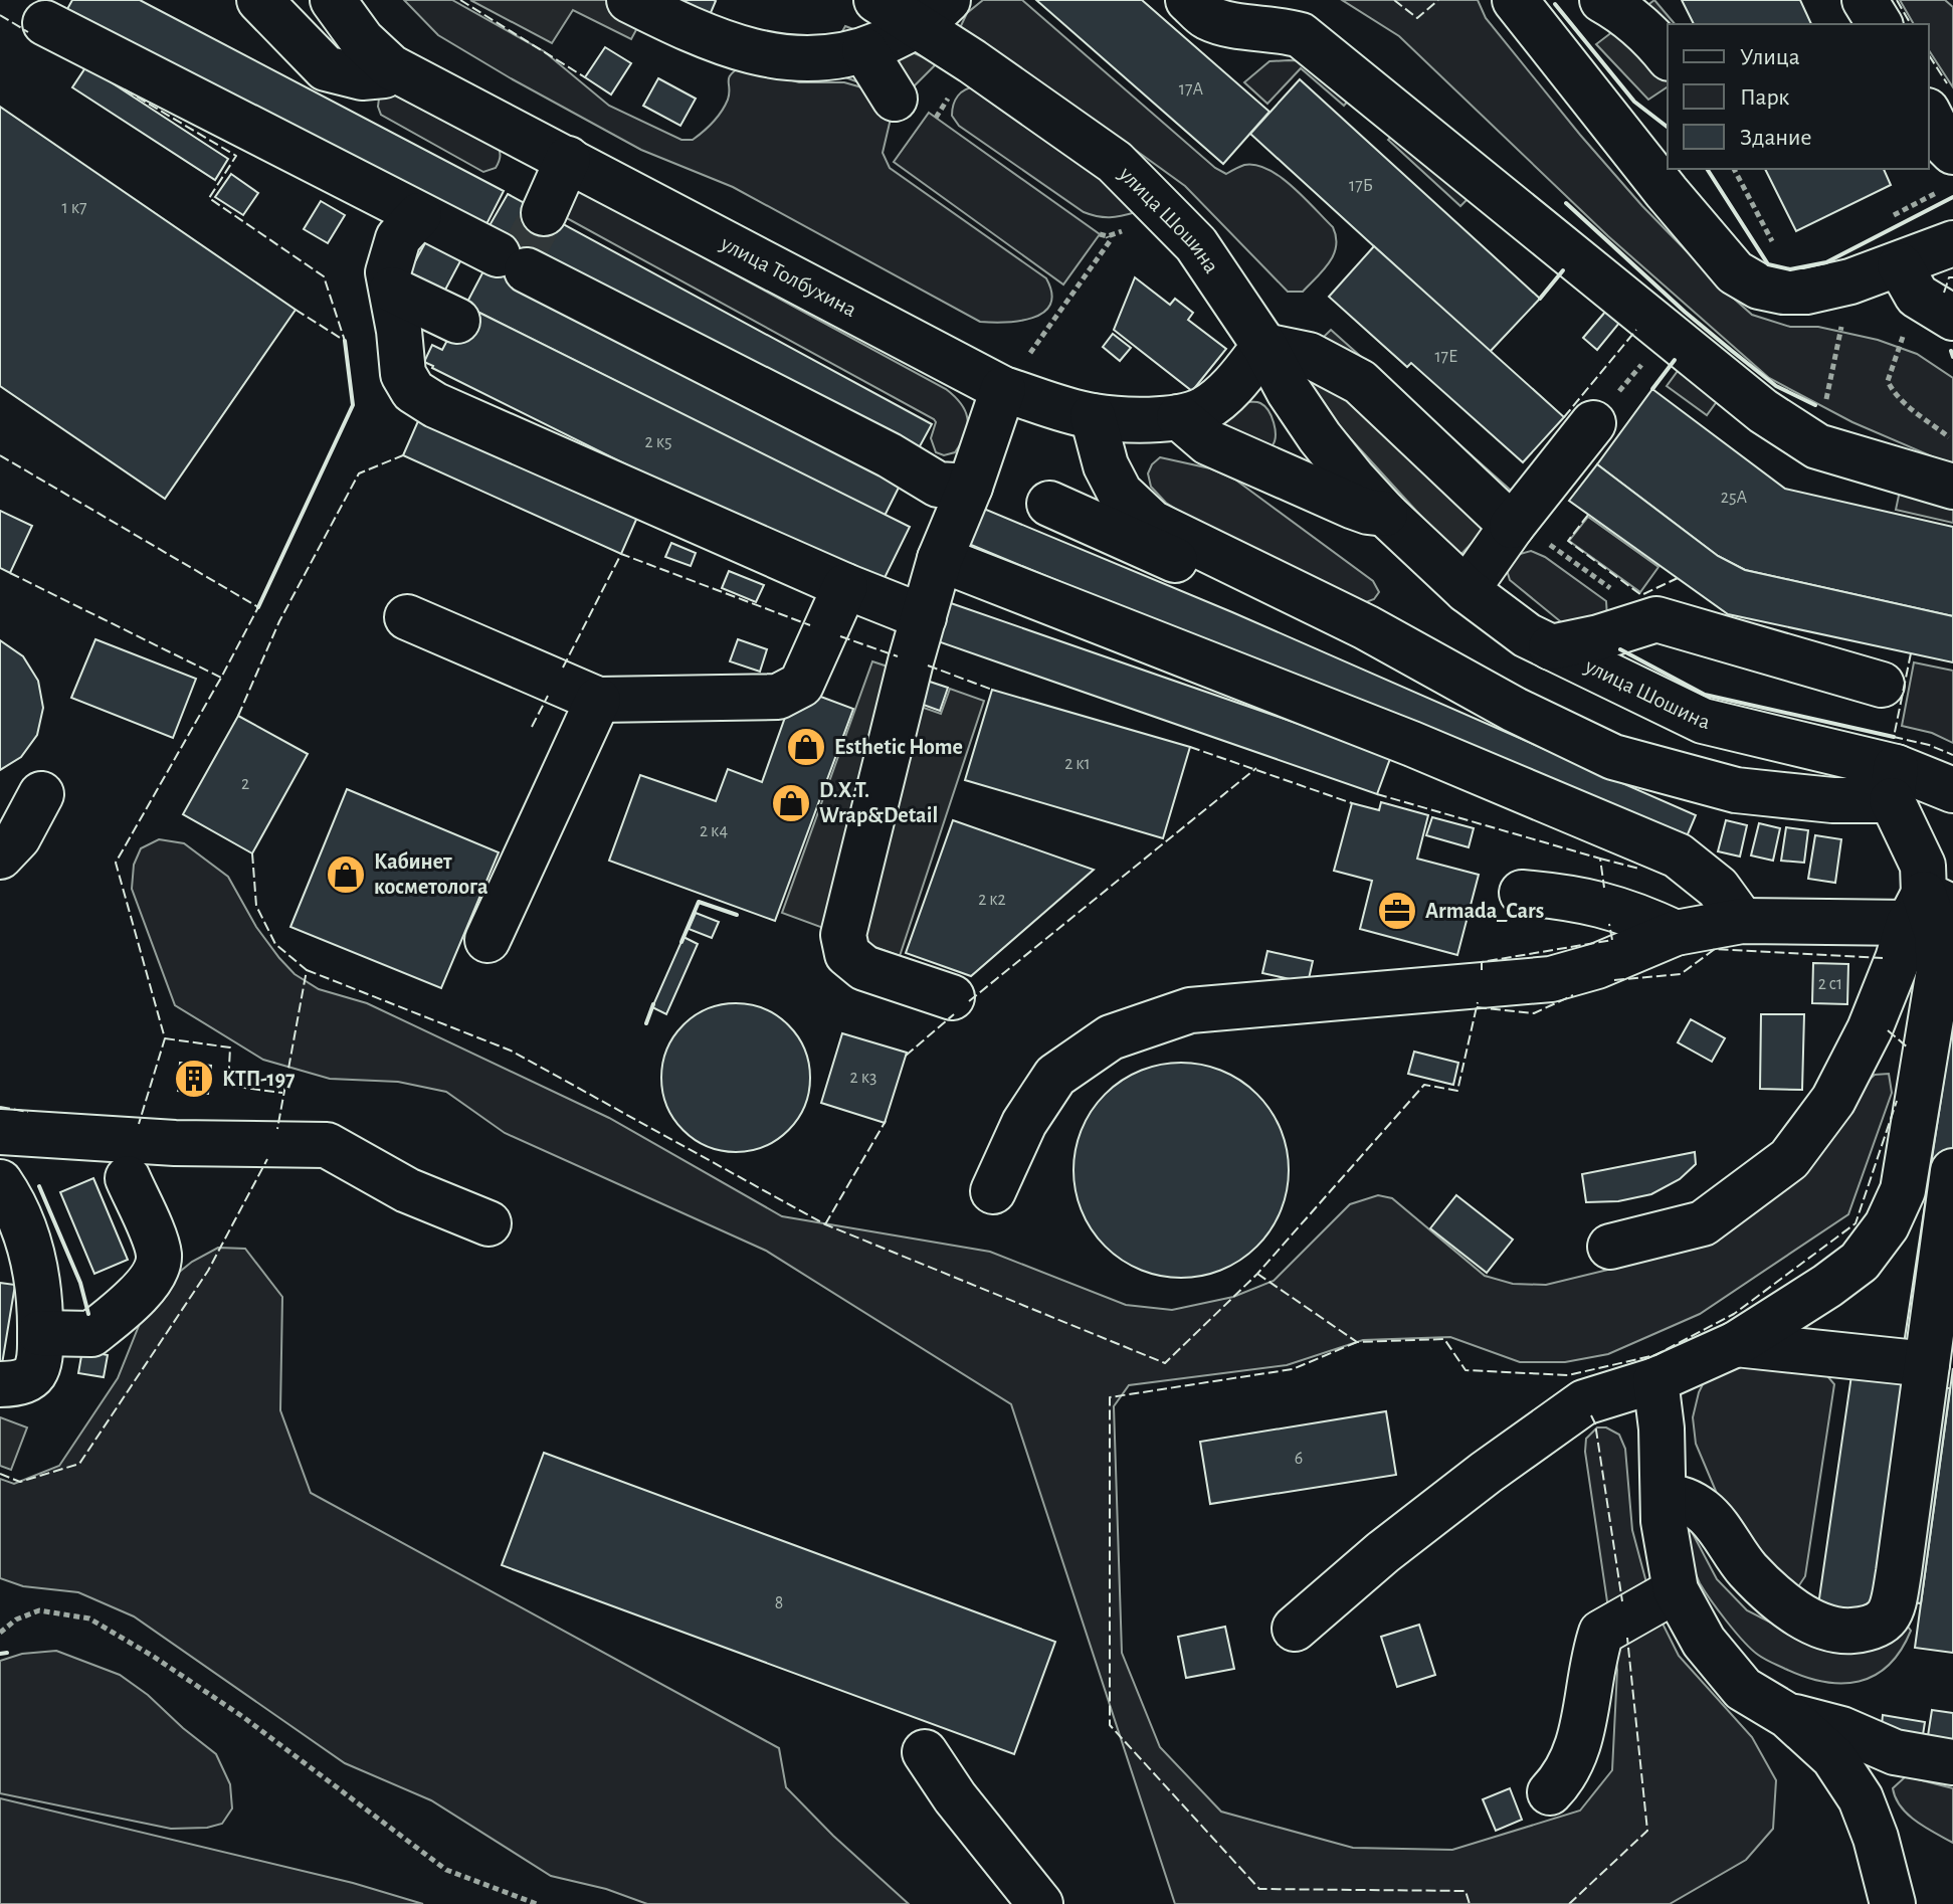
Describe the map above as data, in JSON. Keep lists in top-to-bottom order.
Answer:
{
  "streets": {
    "street": ["улица Шошина", "улица Толбухина"]
  },
  "crossings": [
    ["улица Шошина", "улица Толбухина"]
  ],
  "places": {
    "shop": ["Esthetic Home", "D.X.T. Wrap&Detail", "Кабинет косметолога"],
    "office": ["Armada_Cars"],
    "building": ["КТП-197"]
  },
  "house_numbers": [
    "17А",
    "17Б",
    "1 к7",
    "17Е",
    "2 к5",
    "25А",
    "2 к1",
    "2",
    "2 к4",
    "2 к2",
    "2 с1",
    "2 к3",
    "6",
    "8"
  ],
  "legend": ["Улица", "Парк", "Здание"]
}
